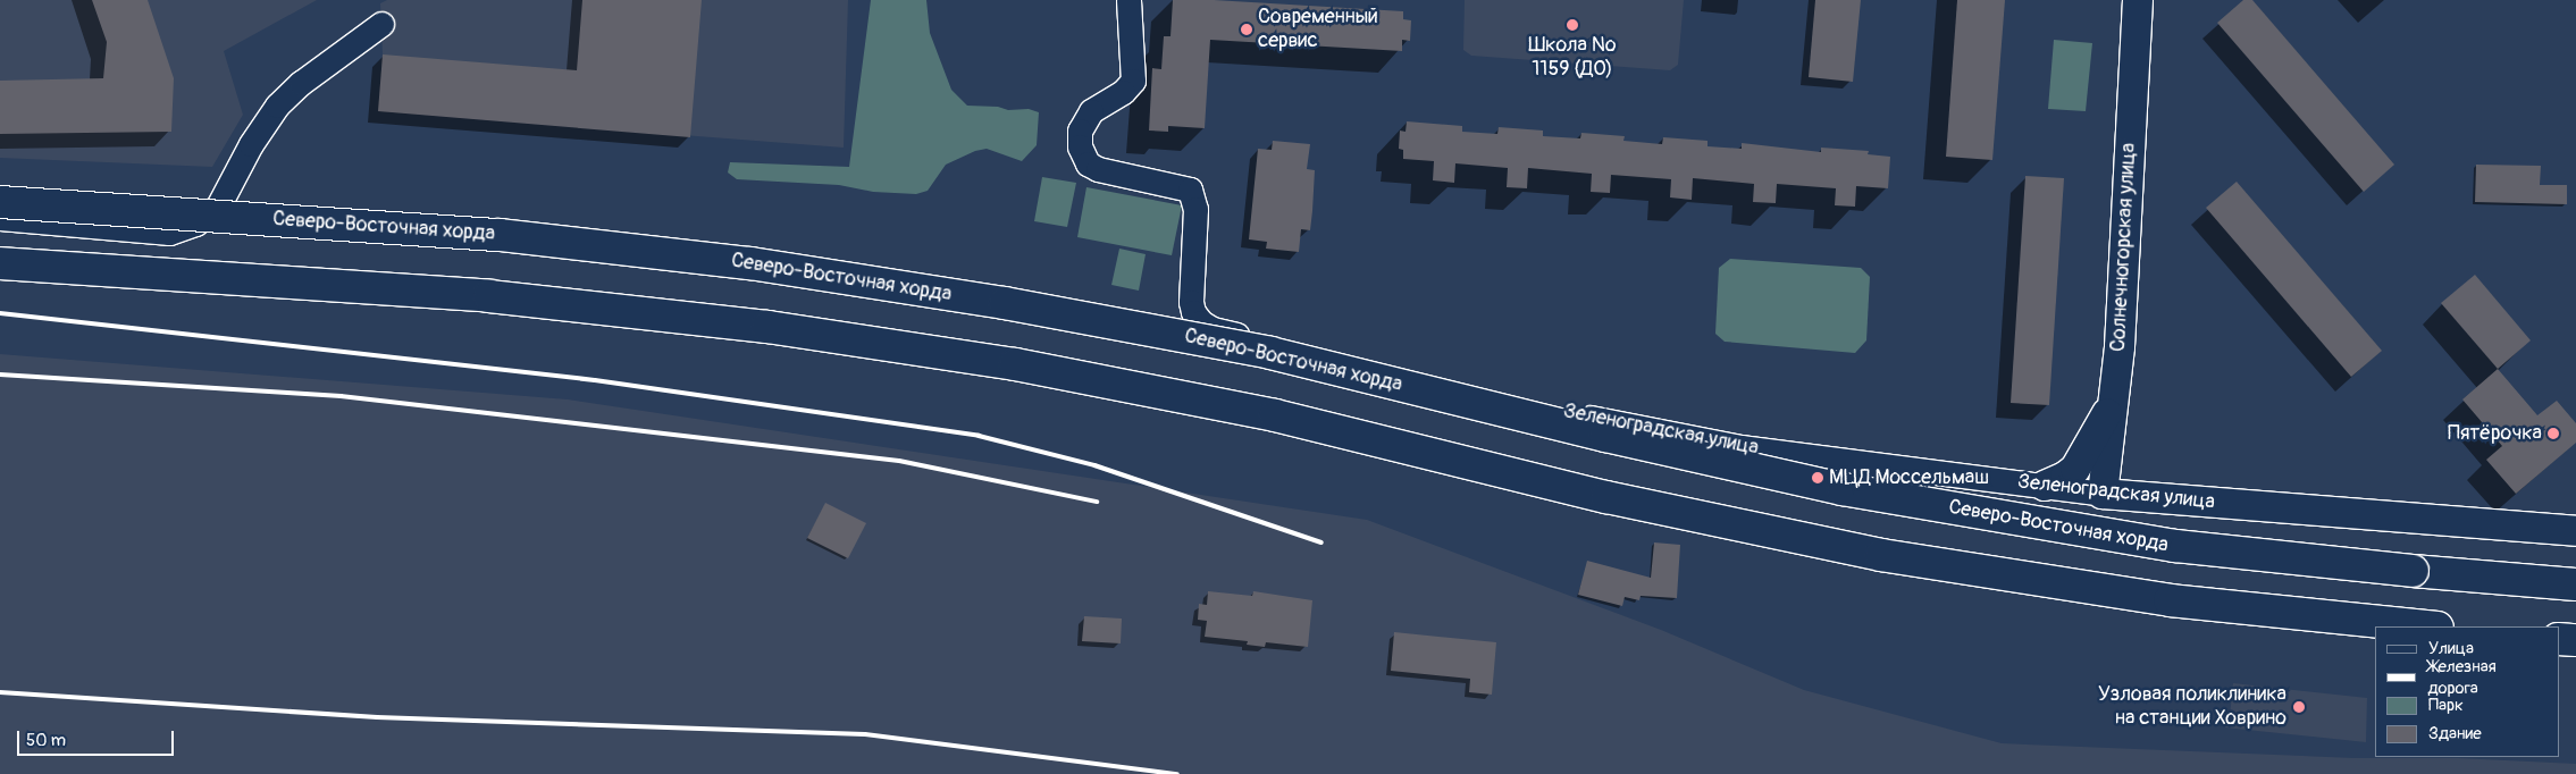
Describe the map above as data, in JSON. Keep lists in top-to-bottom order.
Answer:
{
  "streets": {
    "main road": ["Северо-Восточная хорда"],
    "street": ["Солнечногорская улица", "Зеленоградская улица"]
  },
  "crossings": [
    ["Солнечногорская улица", "Зеленоградская улица"]
  ],
  "places": [
    "Школа № 1159 (ДО)",
    "Современный сервис",
    "Пятёрочка",
    "МЦД Моссельмаш",
    "Узловая поликлиника на станции Ховрино"
  ],
  "legend": [
    "Улица",
    "Железная дорога",
    "Парк",
    "Здание"
  ],
  "scale_bar": "50 m"
}
